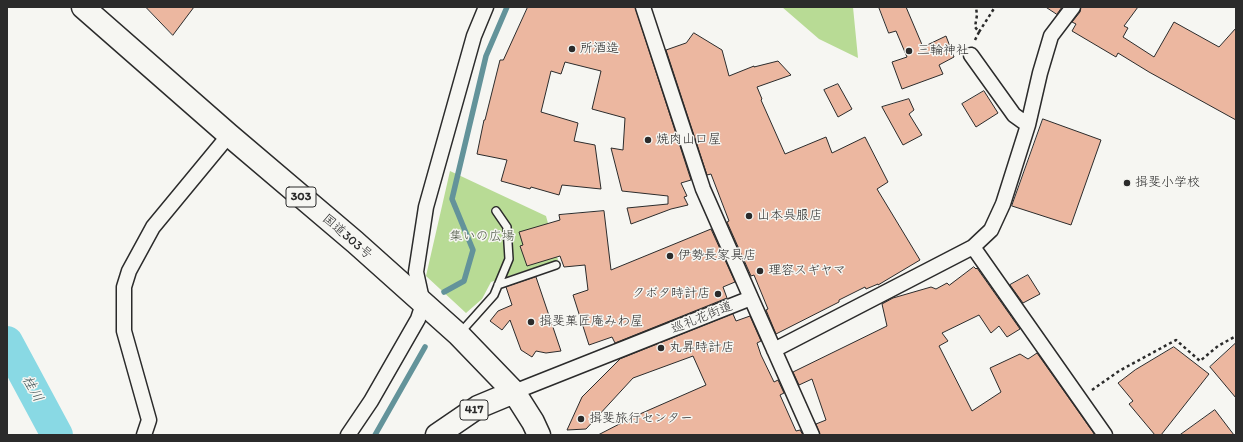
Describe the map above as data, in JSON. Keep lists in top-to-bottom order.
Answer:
{
  "streets": {
    "highway": ["303", "国道303号", "417"],
    "street": ["巡礼花街道"]
  },
  "crossings": [
    ["国道303号", "巡礼花街道"],
    ["国道303号", "417"],
    ["巡礼花街道", "417"]
  ],
  "water": ["桂川"],
  "parks": ["集いの広場"],
  "places": [
    "所酒造",
    "三輪神社",
    "焼肉山口屋",
    "揖斐小学校",
    "山本呉服店",
    "伊勢長家具店",
    "理容スギヤマ",
    "クボタ時計店",
    "揖斐菓匠庵みわ屋",
    "丸昇時計店",
    "揖斐旅行センター"
  ]
}
